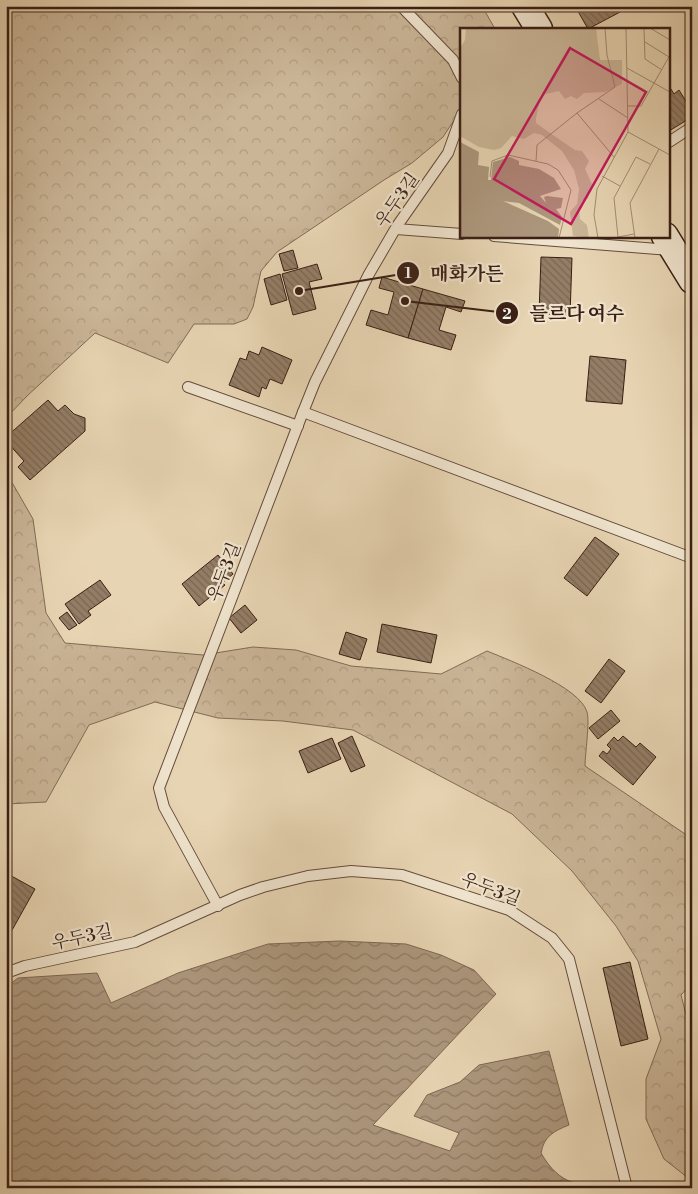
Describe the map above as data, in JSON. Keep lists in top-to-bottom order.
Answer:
{
  "streets": {
    "lane": ["우두3길"]
  },
  "places": ["매화가든", "들르다 여수"]
}
